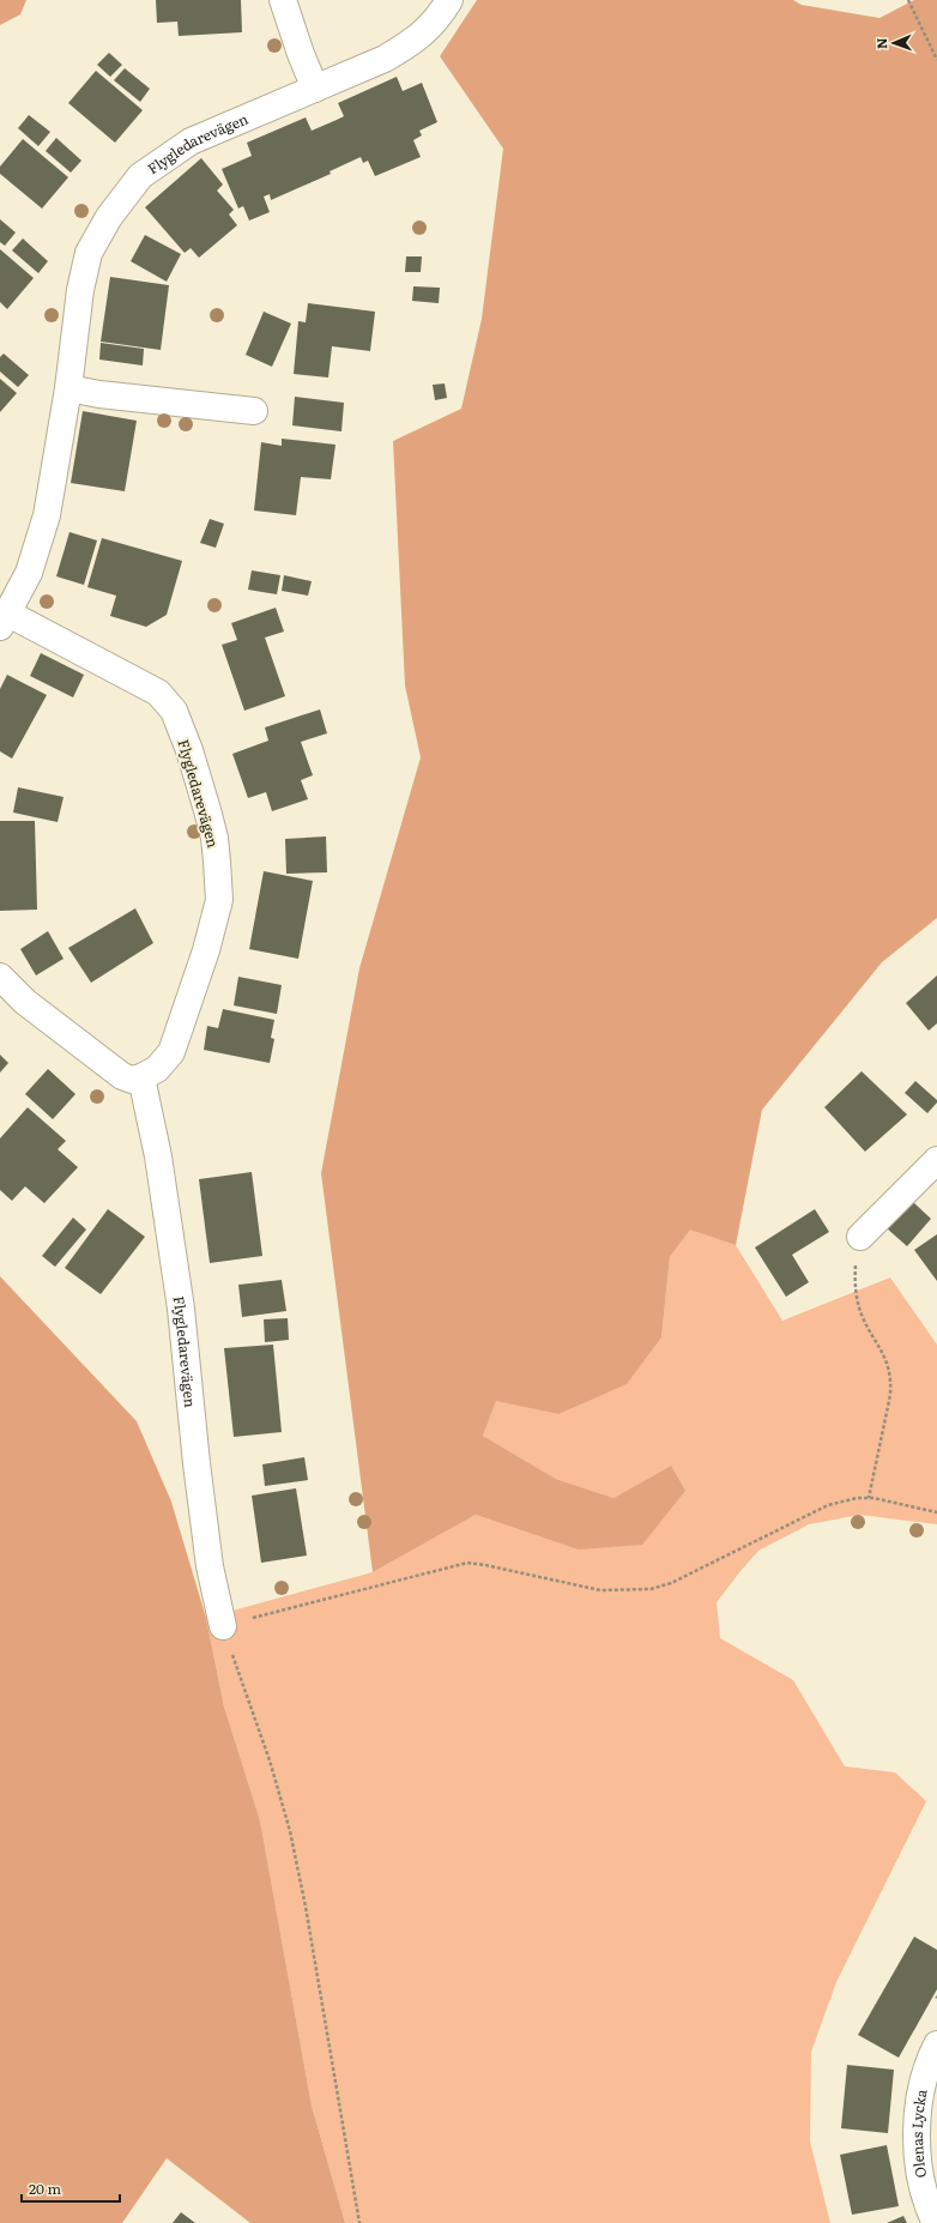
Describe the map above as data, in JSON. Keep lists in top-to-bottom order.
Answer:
{
  "streets": {
    "street": ["Flygledarevägen", "Olenas Lycka"]
  },
  "scale_bar": "20 m",
  "north": "left"
}
